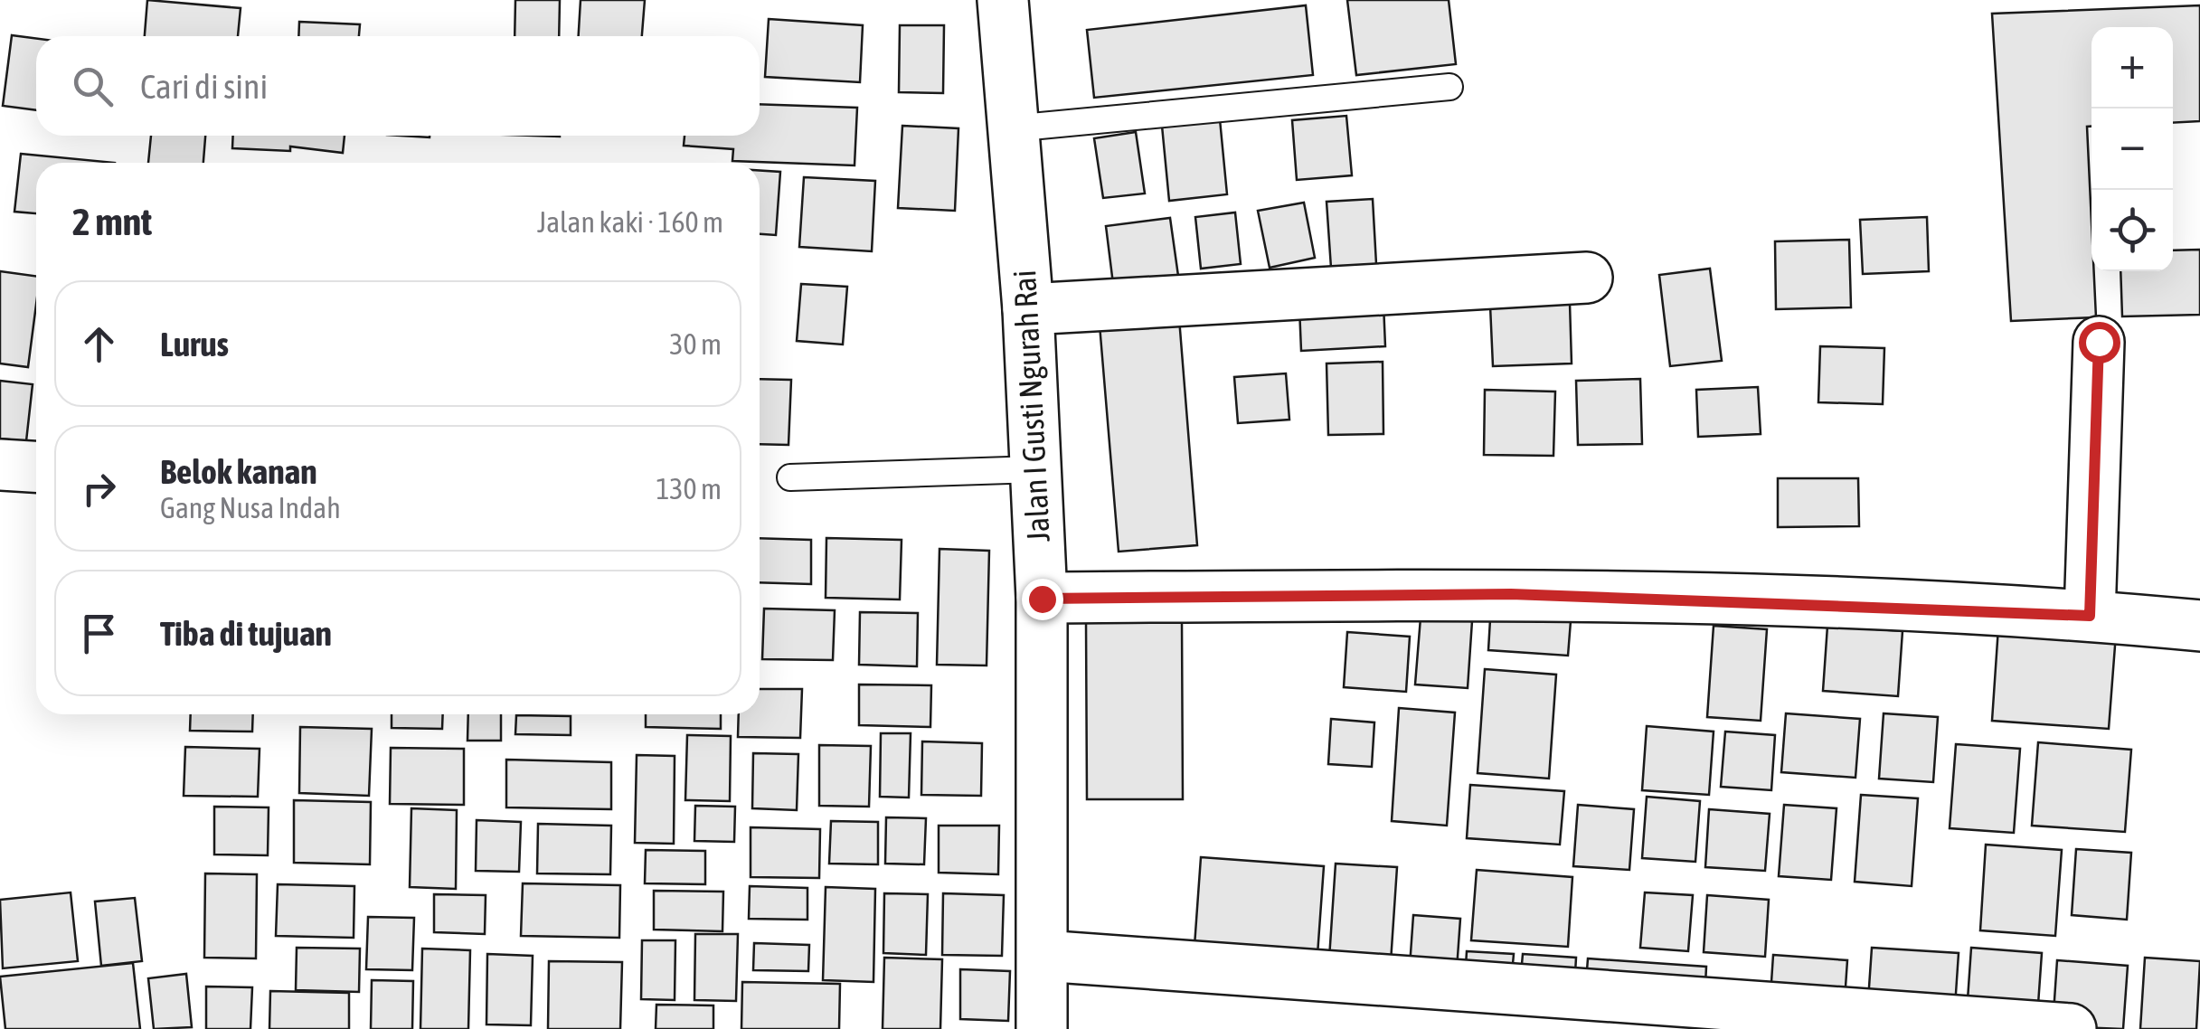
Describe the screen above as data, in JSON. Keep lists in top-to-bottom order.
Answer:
{
  "streets": {
    "main road": ["Jalan I Gusti Ngurah Rai"]
  },
  "page": {
    "map_buttons": ["+", "−"],
    "search": "Cari di sini",
    "heading": ["2 mnt", "Jalan kaki · 160 m"],
    "list": [
      ["Lurus", "30 m"],
      ["Belok kanan", "Gang Nusa Indah", "130 m"],
      "Tiba di tujuan"
    ]
  }
}
